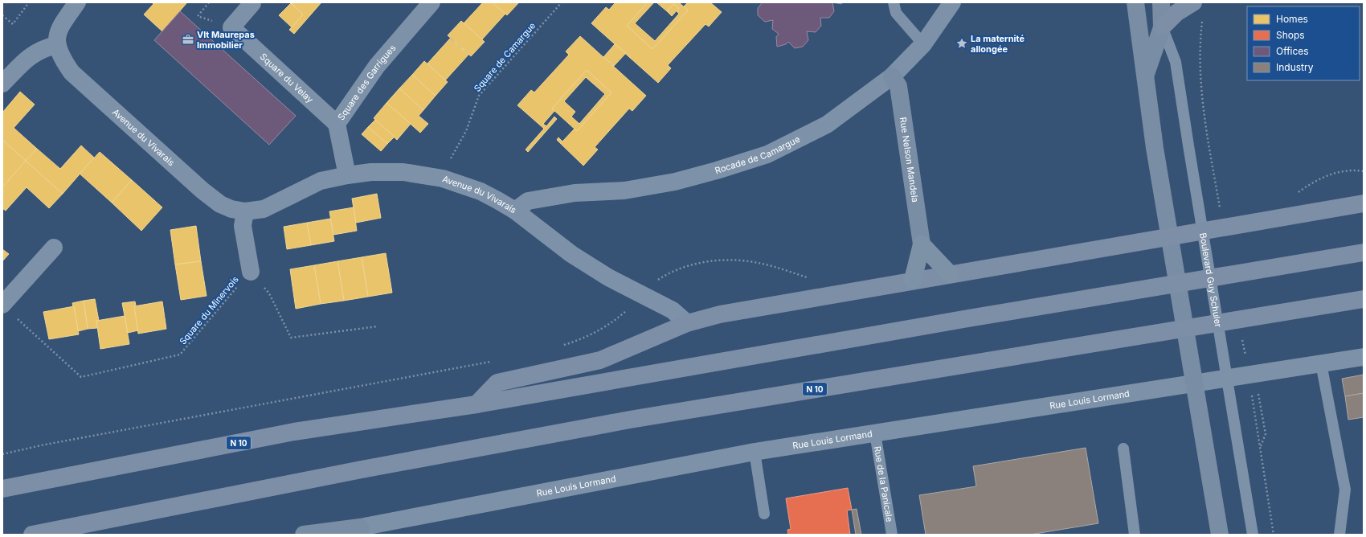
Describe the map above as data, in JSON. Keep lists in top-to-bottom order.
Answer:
{
  "streets": {
    "main road": ["N 10"],
    "street": [
      "Square du Velay",
      "Square des Garrigues",
      "Avenue du Vivarais",
      "Rocade de Camargue",
      "Rue Nelson Mandela",
      "Boulevard Guy Schuler",
      "Rue Louis Lormand"
    ],
    "lane": ["Rue de la Panicale"],
    "path": ["Square de Camargue", "Square du Minervois"]
  },
  "crossings": [
    ["Square de Camargue", "Avenue du Vivarais"],
    ["Square du Velay", "Square des Garrigues"],
    ["Square des Garrigues", "Avenue du Vivarais"],
    ["Avenue du Vivarais", "Rocade de Camargue"],
    ["Rocade de Camargue", "Rue Nelson Mandela"],
    ["Rue Louis Lormand", "Rue de la Panicale"]
  ],
  "places": {
    "office": ["Vlt Maurepas Immobilier"],
    "place": ["La maternité allongée"]
  },
  "legend": [
    "Homes",
    "Shops",
    "Offices",
    "Industry"
  ]
}
